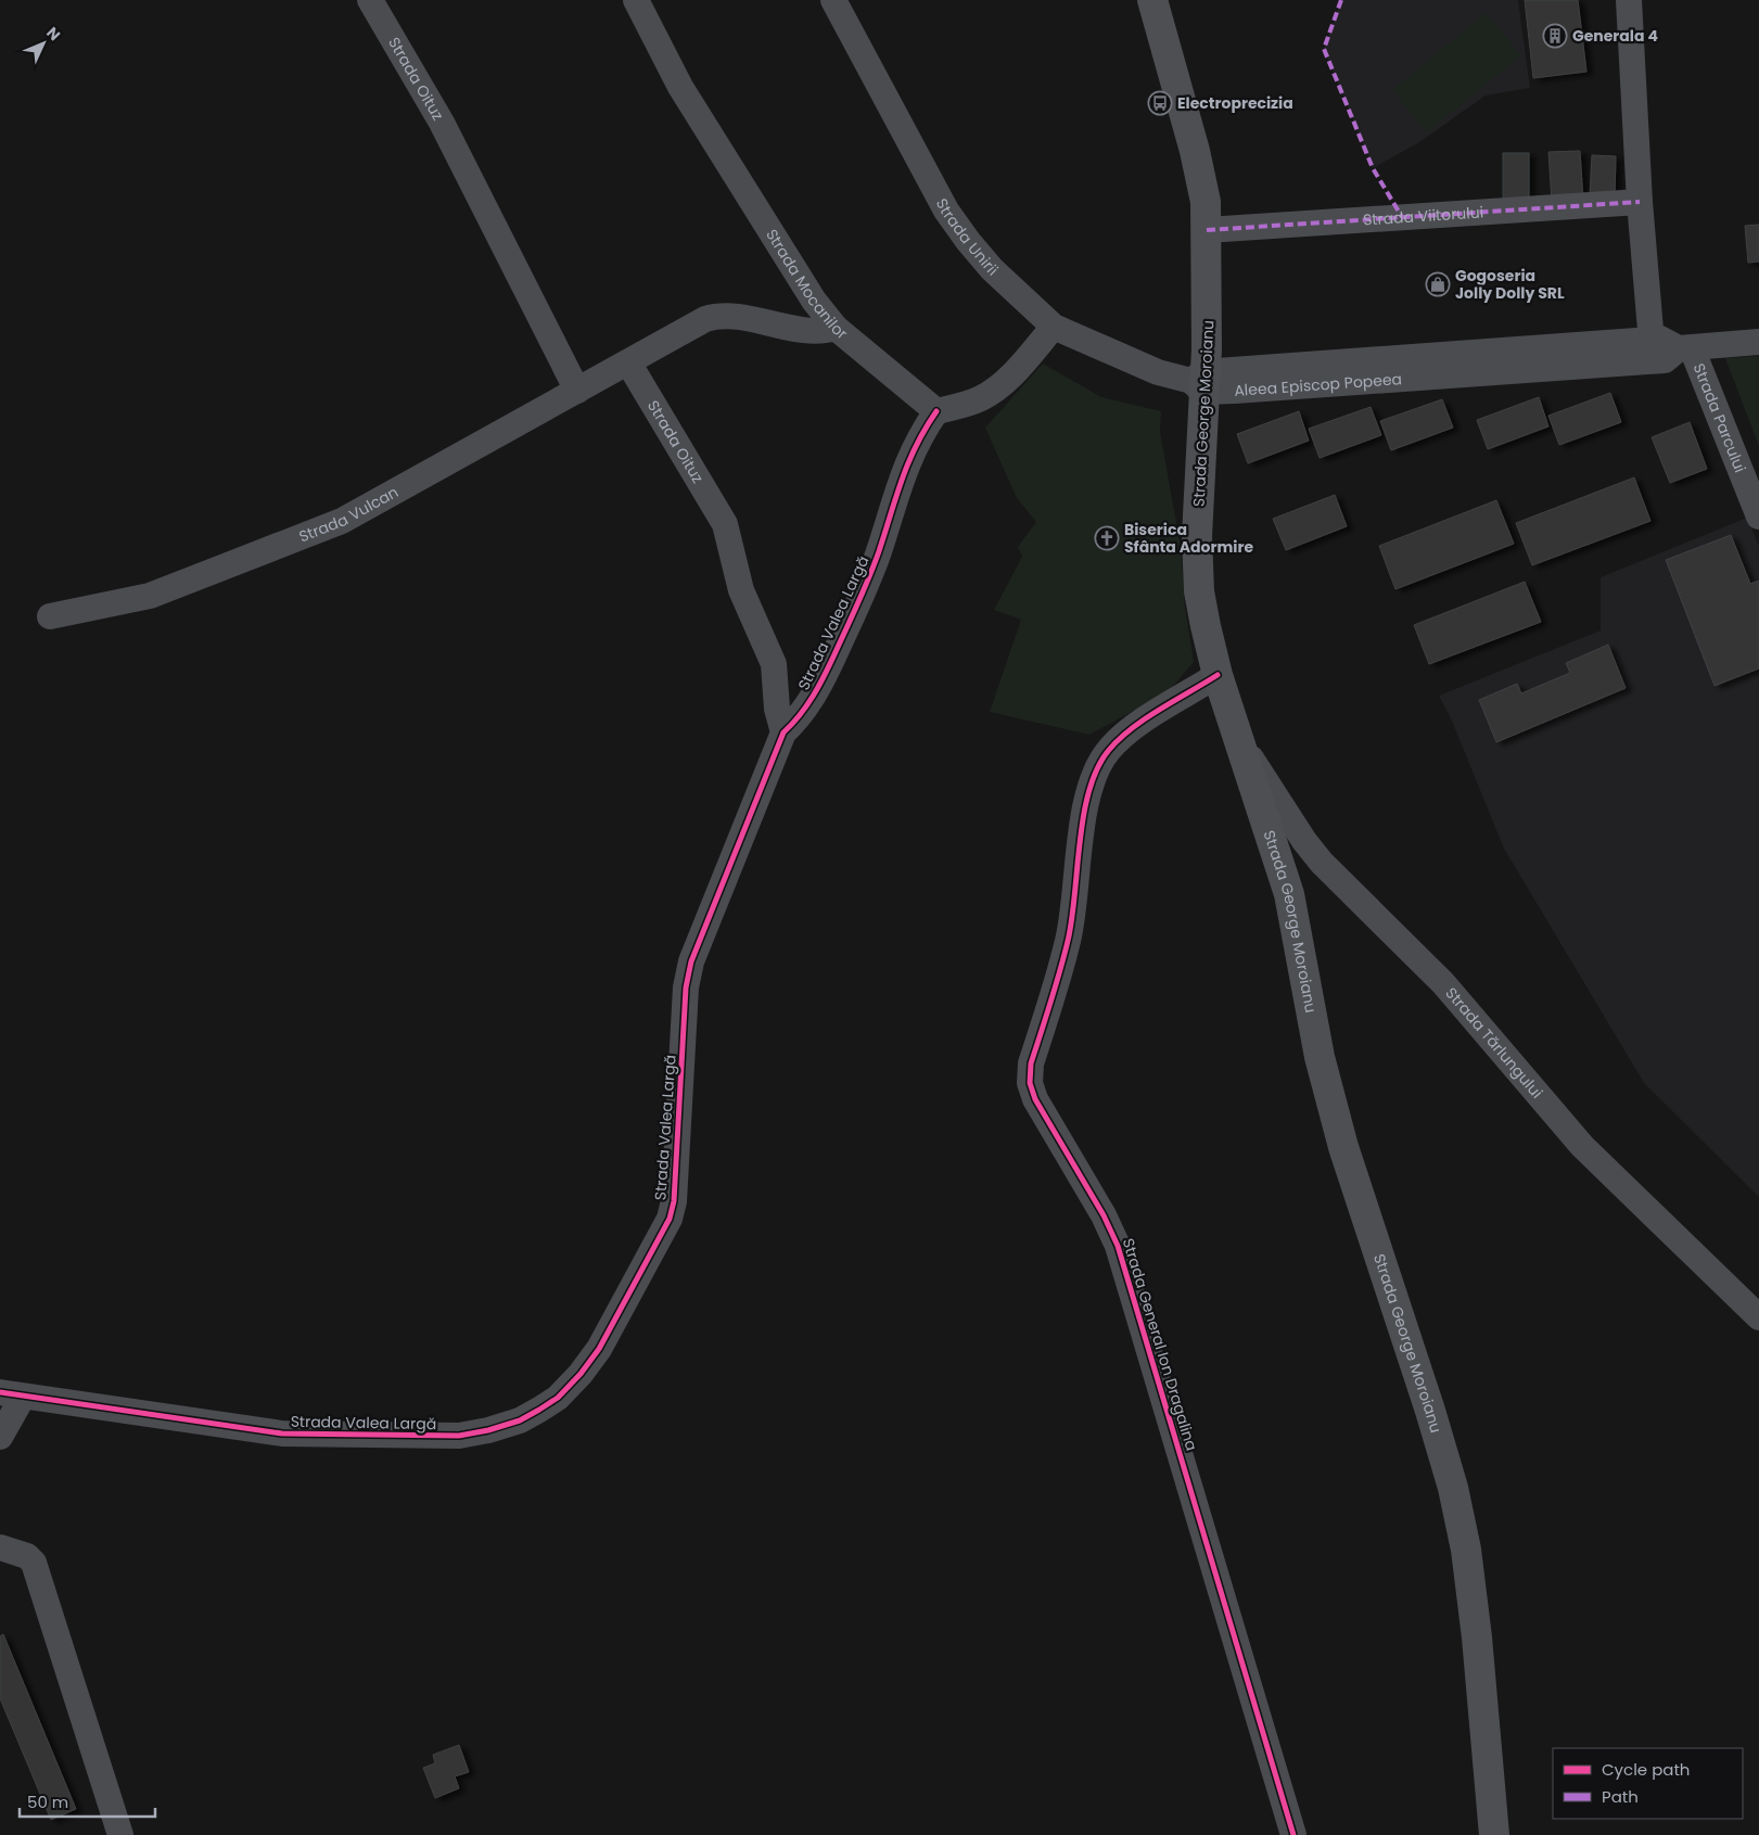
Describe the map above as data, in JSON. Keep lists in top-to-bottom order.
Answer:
{
  "streets": {
    "main road": ["Strada George Moroianu"],
    "street": [
      "Strada Oituz",
      "Strada Viitorului",
      "Strada Unirii",
      "Strada Mocanilor",
      "Aleea Episcop Popeea",
      "Strada Parcului",
      "Strada Vulcan",
      "Strada Valea Largă",
      "Strada Tărlungului",
      "Strada General Ion Dragalina"
    ]
  },
  "crossings": [
    ["Strada Oituz", "Strada Vulcan"],
    ["Strada Oituz", "Strada Valea Largă"],
    ["Strada Viitorului", "Strada George Moroianu"],
    ["Strada Unirii", "Aleea Episcop Popeea"],
    ["Strada Unirii", "Strada George Moroianu"],
    ["Strada Mocanilor", "Strada Valea Largă"],
    ["Aleea Episcop Popeea", "Strada George Moroianu"],
    ["Aleea Episcop Popeea", "Strada Parcului"],
    ["Strada George Moroianu", "Strada Tărlungului"],
    ["Strada George Moroianu", "Strada General Ion Dragalina"]
  ],
  "places": {
    "building": ["Generala 4"],
    "bus stop": ["Electroprecizia"],
    "shop": ["Gogoseria Jolly Dolly SRL"],
    "church": ["Biserica Sfânta Adormire"]
  },
  "legend": ["Cycle path", "Path"],
  "scale_bar": "50 m",
  "north": "top right"
}
